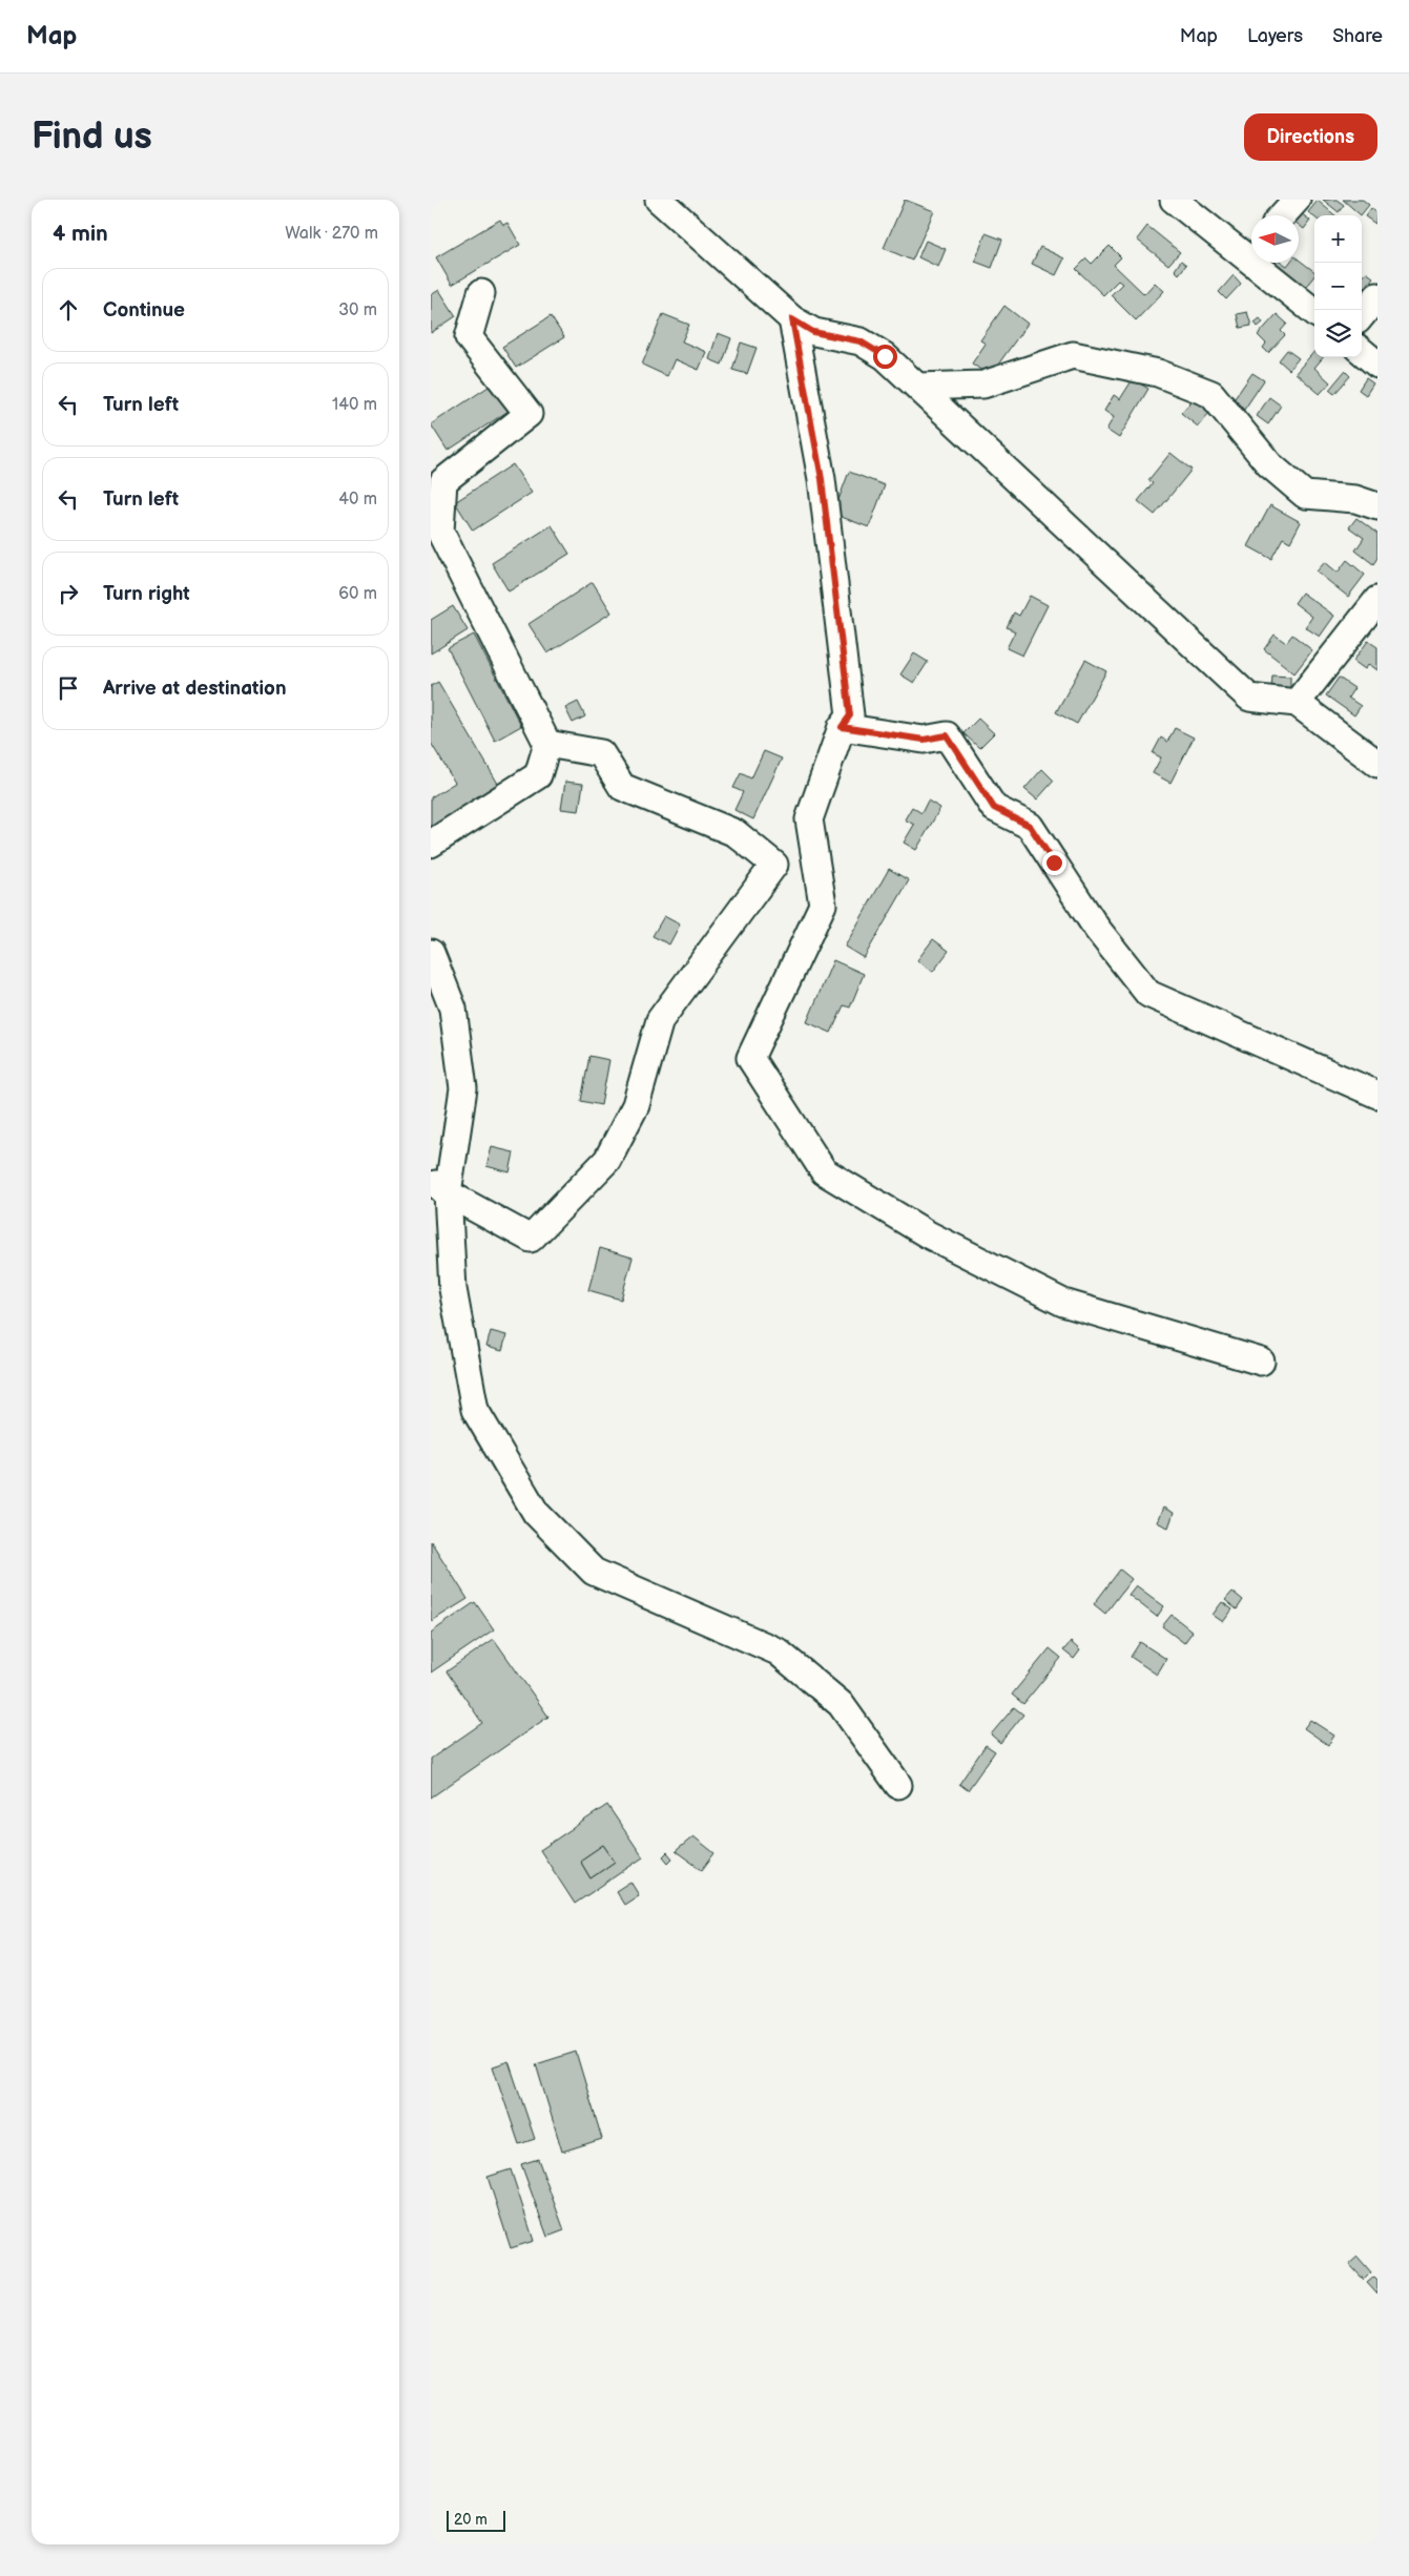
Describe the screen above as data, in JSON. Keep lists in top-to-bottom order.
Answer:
{
  "scale_bar": "20 m",
  "north": "left",
  "page": {
    "header": "Map",
    "nav": ["Map", "Layers", "Share"],
    "buttons": "Directions",
    "title": "Find us",
    "heading": ["4 min", "Walk · 270 m"],
    "map_buttons": ["+", "−"],
    "list": [
      ["Continue", "30 m"],
      ["Turn left", "140 m"],
      ["Turn left", "40 m"],
      ["Turn right", "60 m"],
      "Arrive at destination"
    ],
    "scale": "20 m"
  }
}
